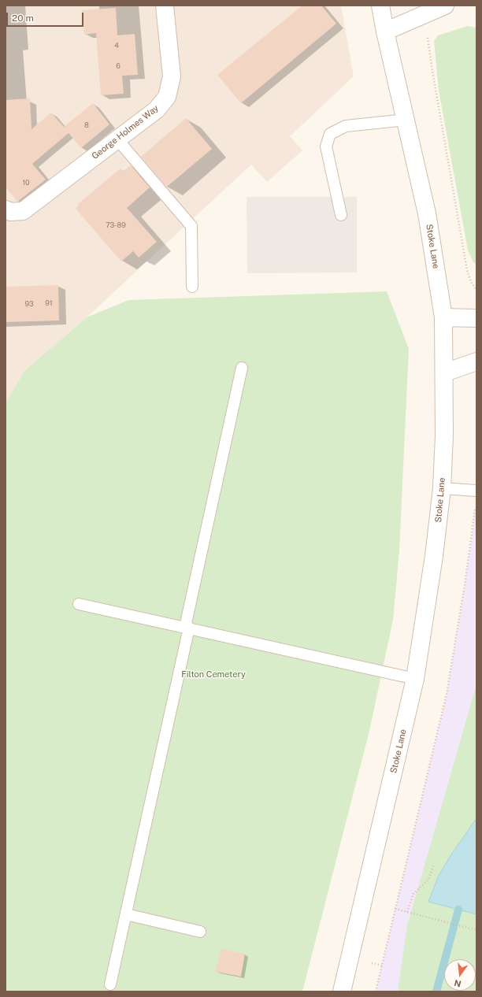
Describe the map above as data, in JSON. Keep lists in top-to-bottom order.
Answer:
{
  "streets": {
    "street": ["George Holmes Way", "Stoke Lane"]
  },
  "parks": ["Filton Cemetery"],
  "house_numbers": [
    "4",
    "6",
    "8",
    "10",
    "73-89",
    "91",
    "93"
  ],
  "scale_bar": "20 m",
  "north": "bottom"
}
